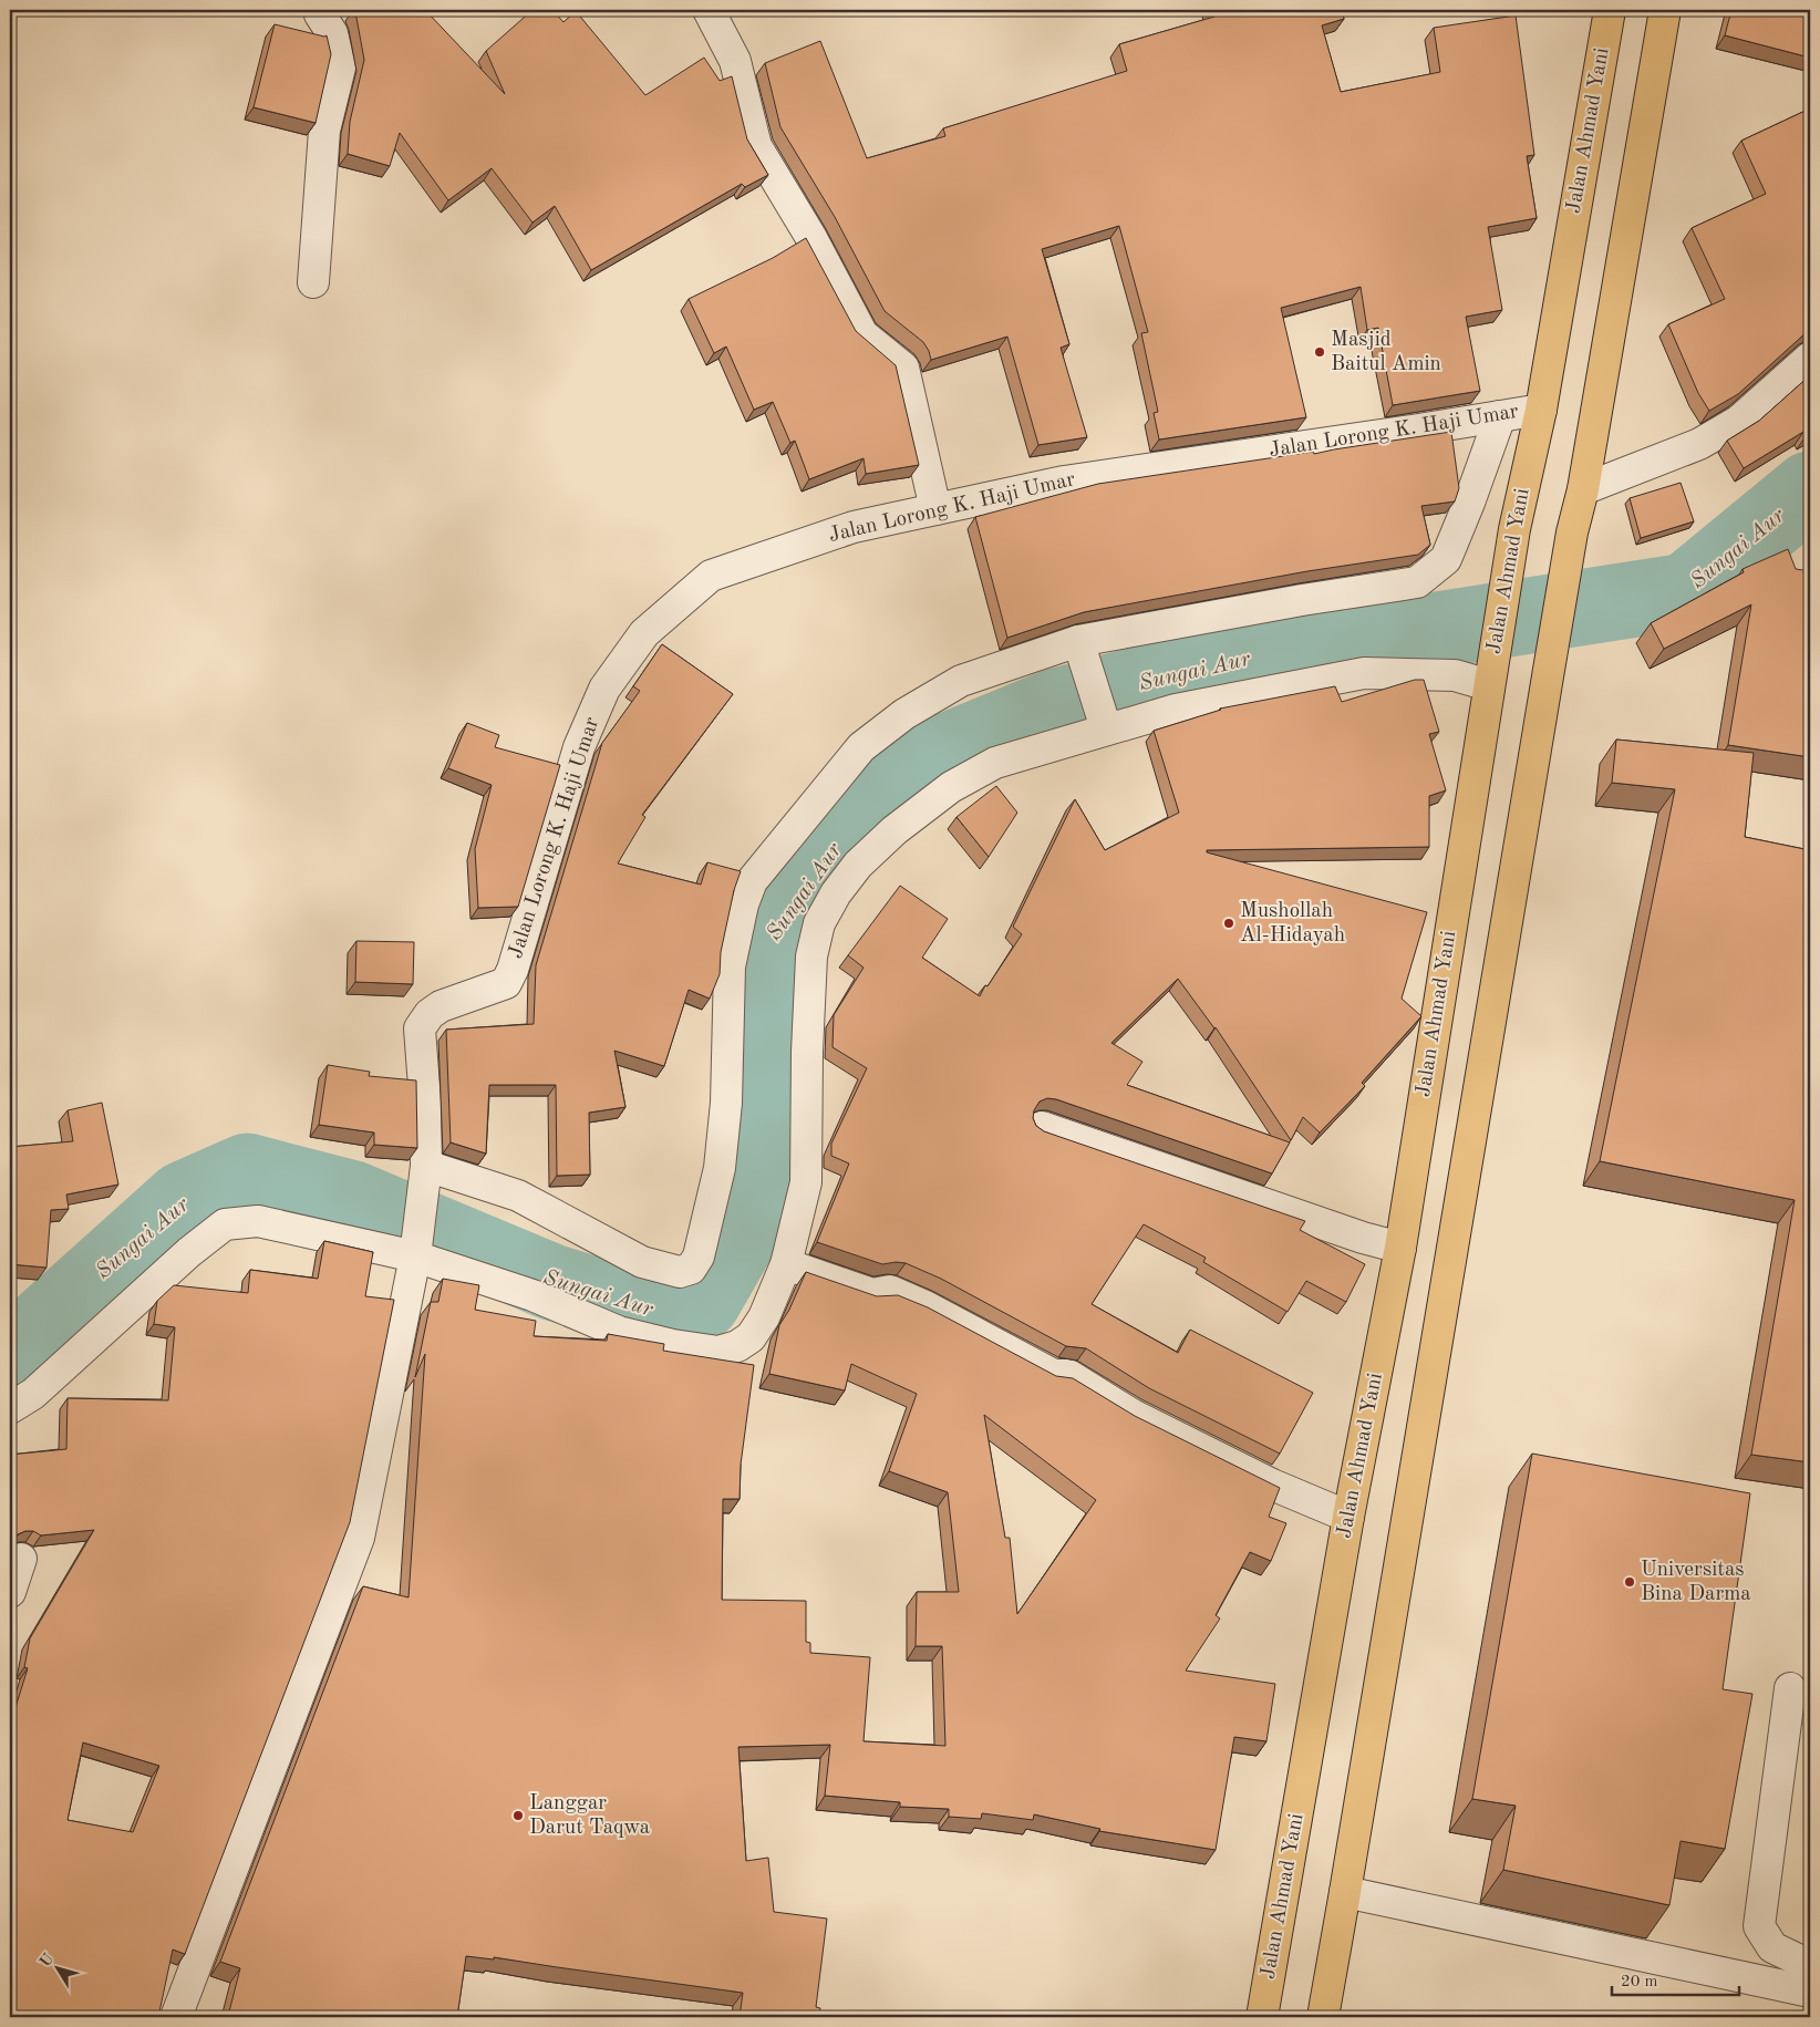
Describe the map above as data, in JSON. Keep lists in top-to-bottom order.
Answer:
{
  "streets": {
    "highway": ["Jalan Ahmad Yani"],
    "street": ["Jalan Lorong K. Haji Umar"]
  },
  "crossings": [
    ["Jalan Ahmad Yani", "Jalan Lorong K. Haji Umar"]
  ],
  "water": ["Sungai Aur"],
  "places": [
    "Masjid Baitul Amin",
    "Mushollah Al-Hidayah",
    "Universitas Bina Darma",
    "Langgar Darut Taqwa"
  ],
  "scale_bar": "20 m",
  "north": "top left"
}
